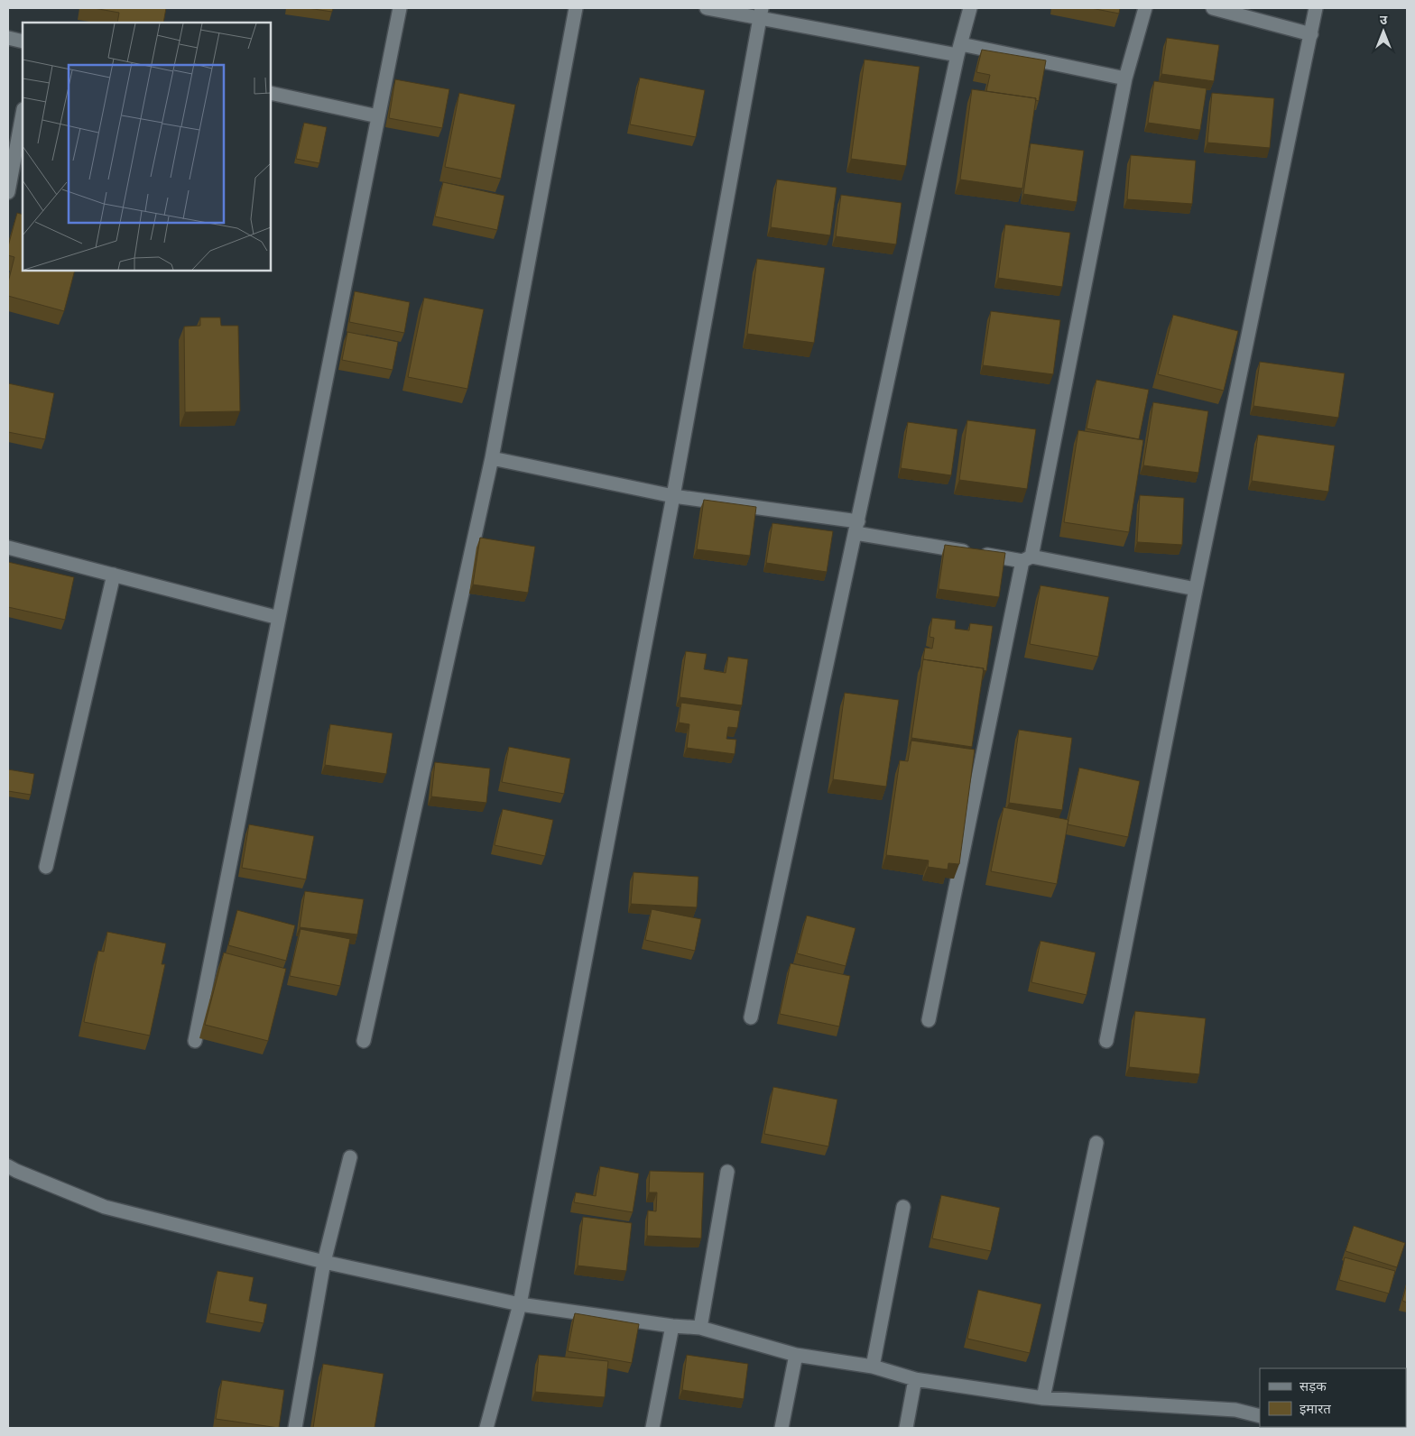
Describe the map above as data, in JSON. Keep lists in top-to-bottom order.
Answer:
{
  "legend": ["सड़क", "इमारत"],
  "north": "top"
}
